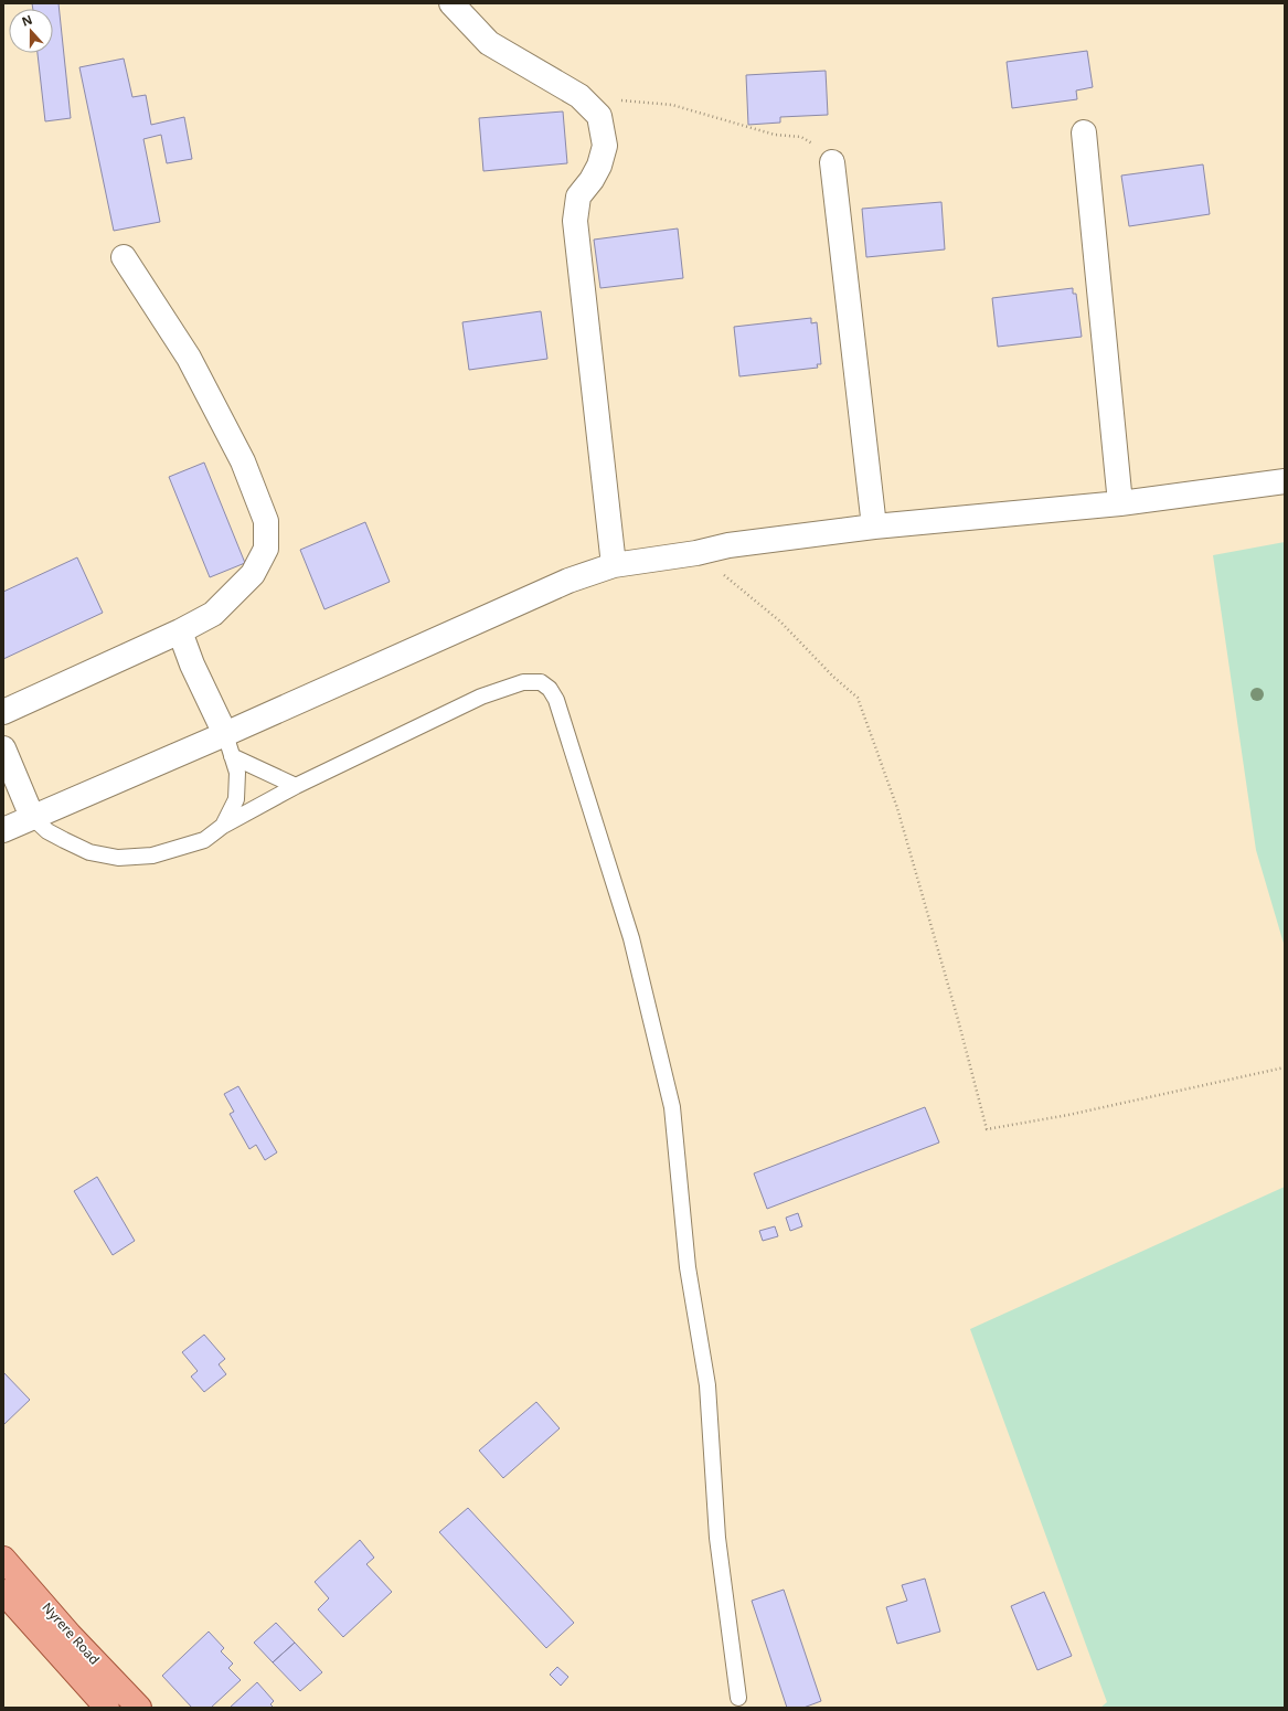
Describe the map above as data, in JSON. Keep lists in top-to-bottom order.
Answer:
{
  "streets": {
    "main road": ["Nyrere Road"]
  },
  "north": "top"
}
